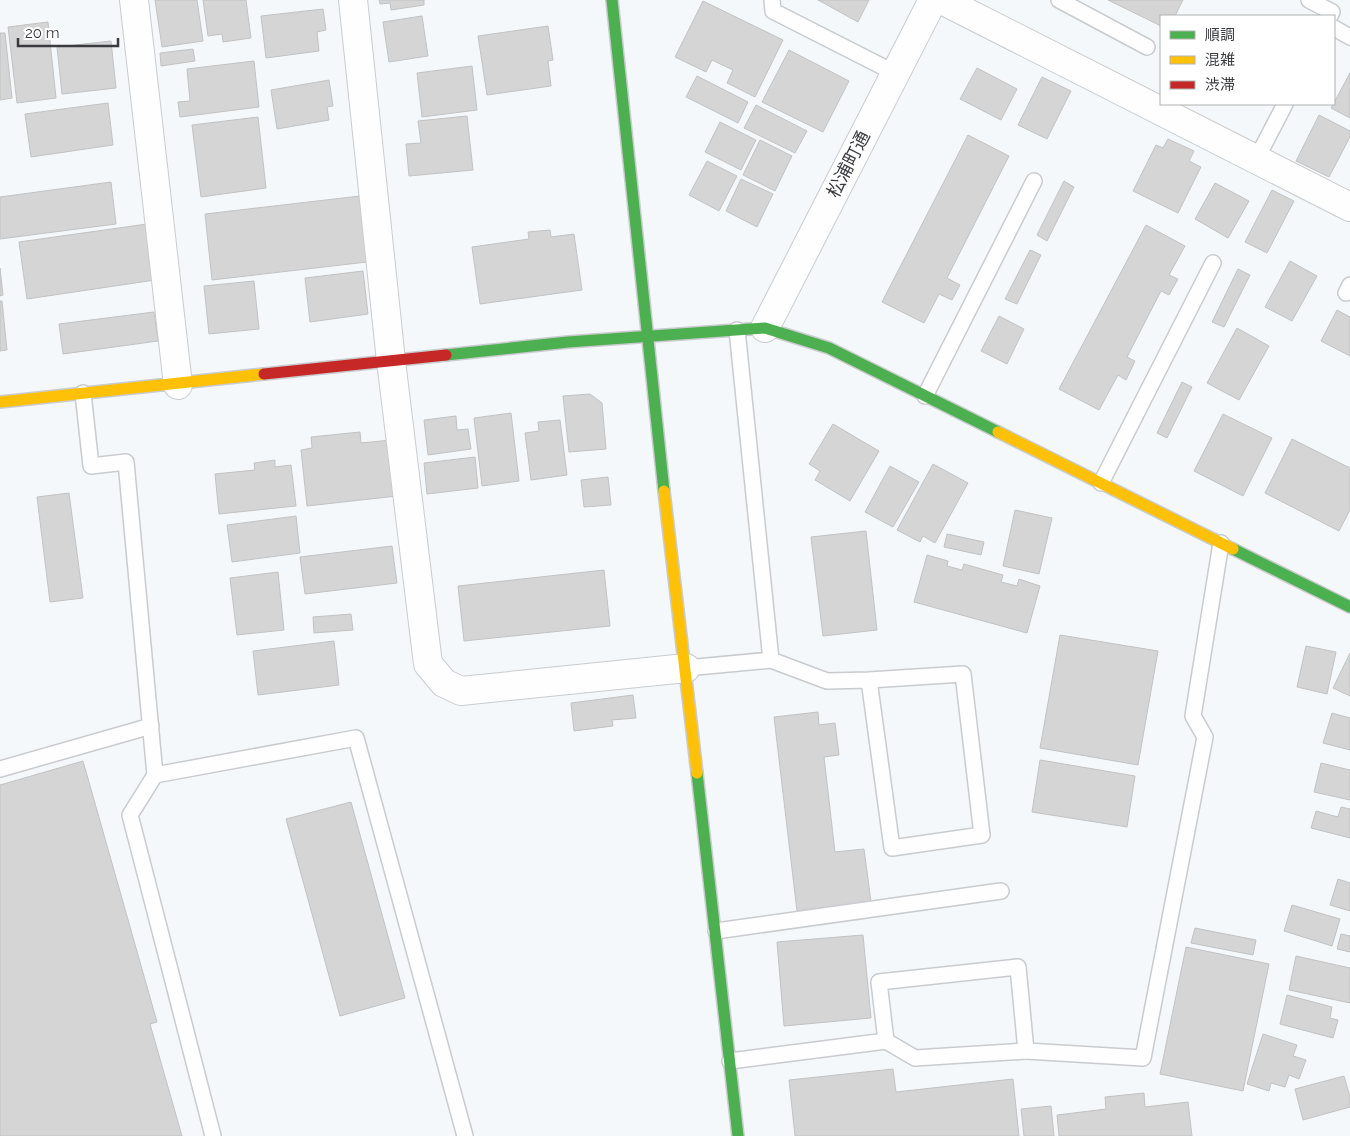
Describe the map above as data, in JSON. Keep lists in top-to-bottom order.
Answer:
{
  "streets": {
    "street": ["松浦町通"]
  },
  "legend": ["順調", "混雑", "渋滞"],
  "scale_bar": "20 m"
}
